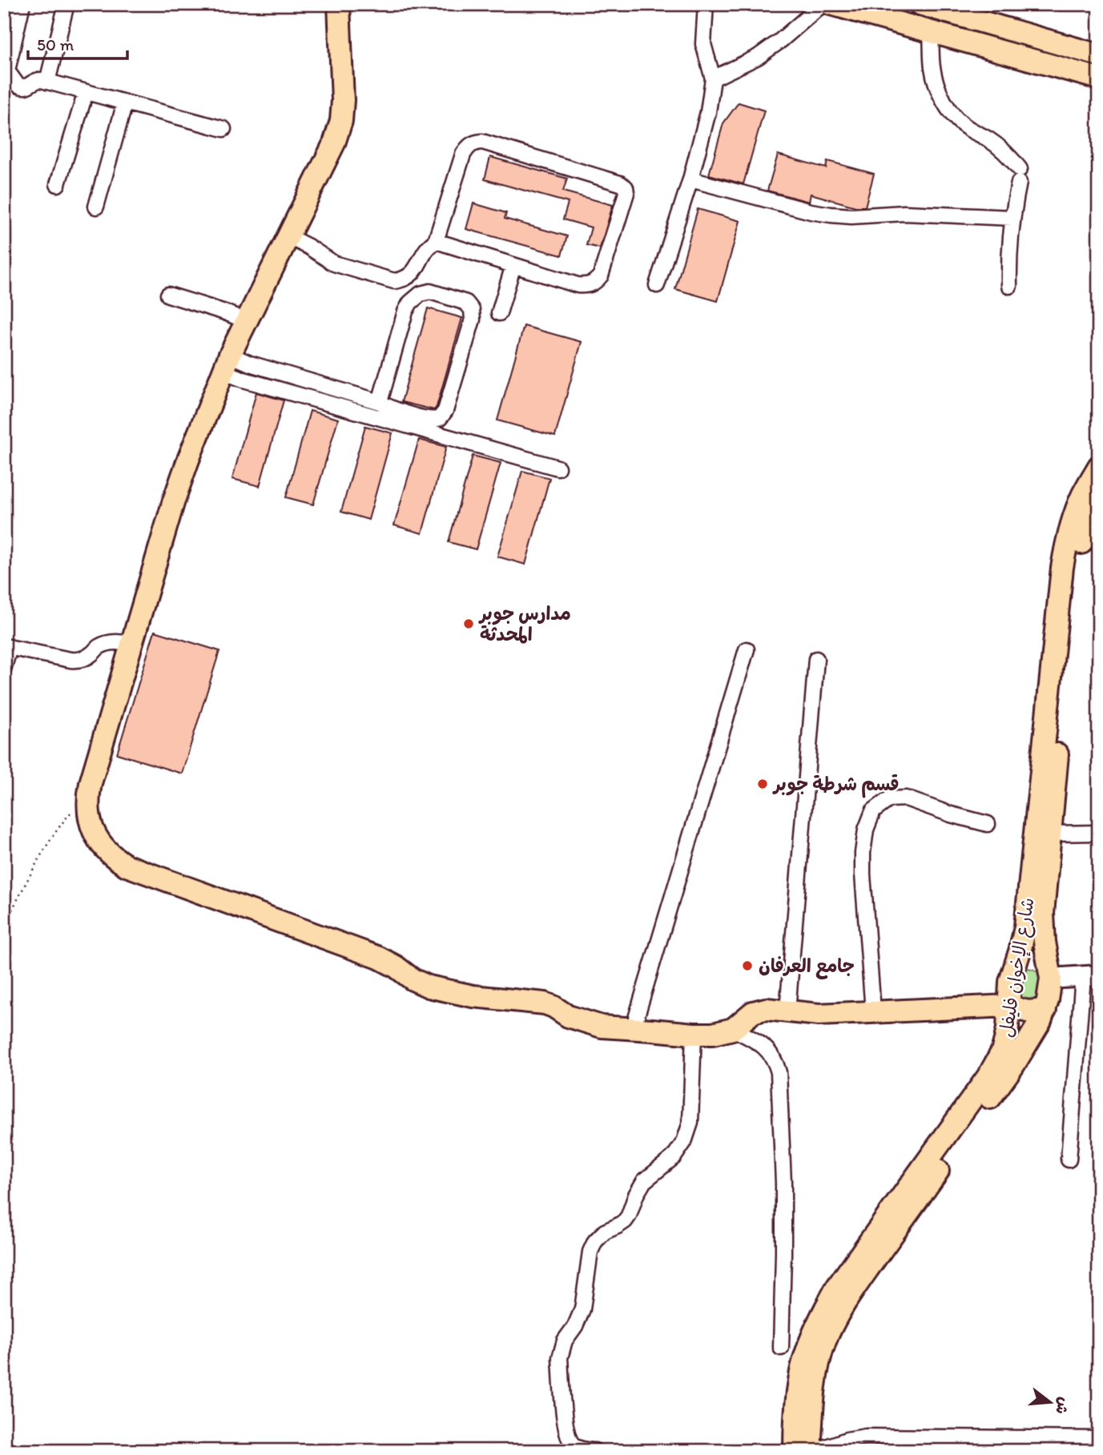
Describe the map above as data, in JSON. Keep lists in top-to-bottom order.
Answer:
{
  "streets": {
    "main road": ["شارع الإخوان فليفل"]
  },
  "places": ["مدارس جوبر المحدثة", "قسم شرطة جوبر", "جامع العرفان"],
  "scale_bar": "50 m",
  "north": "right"
}
